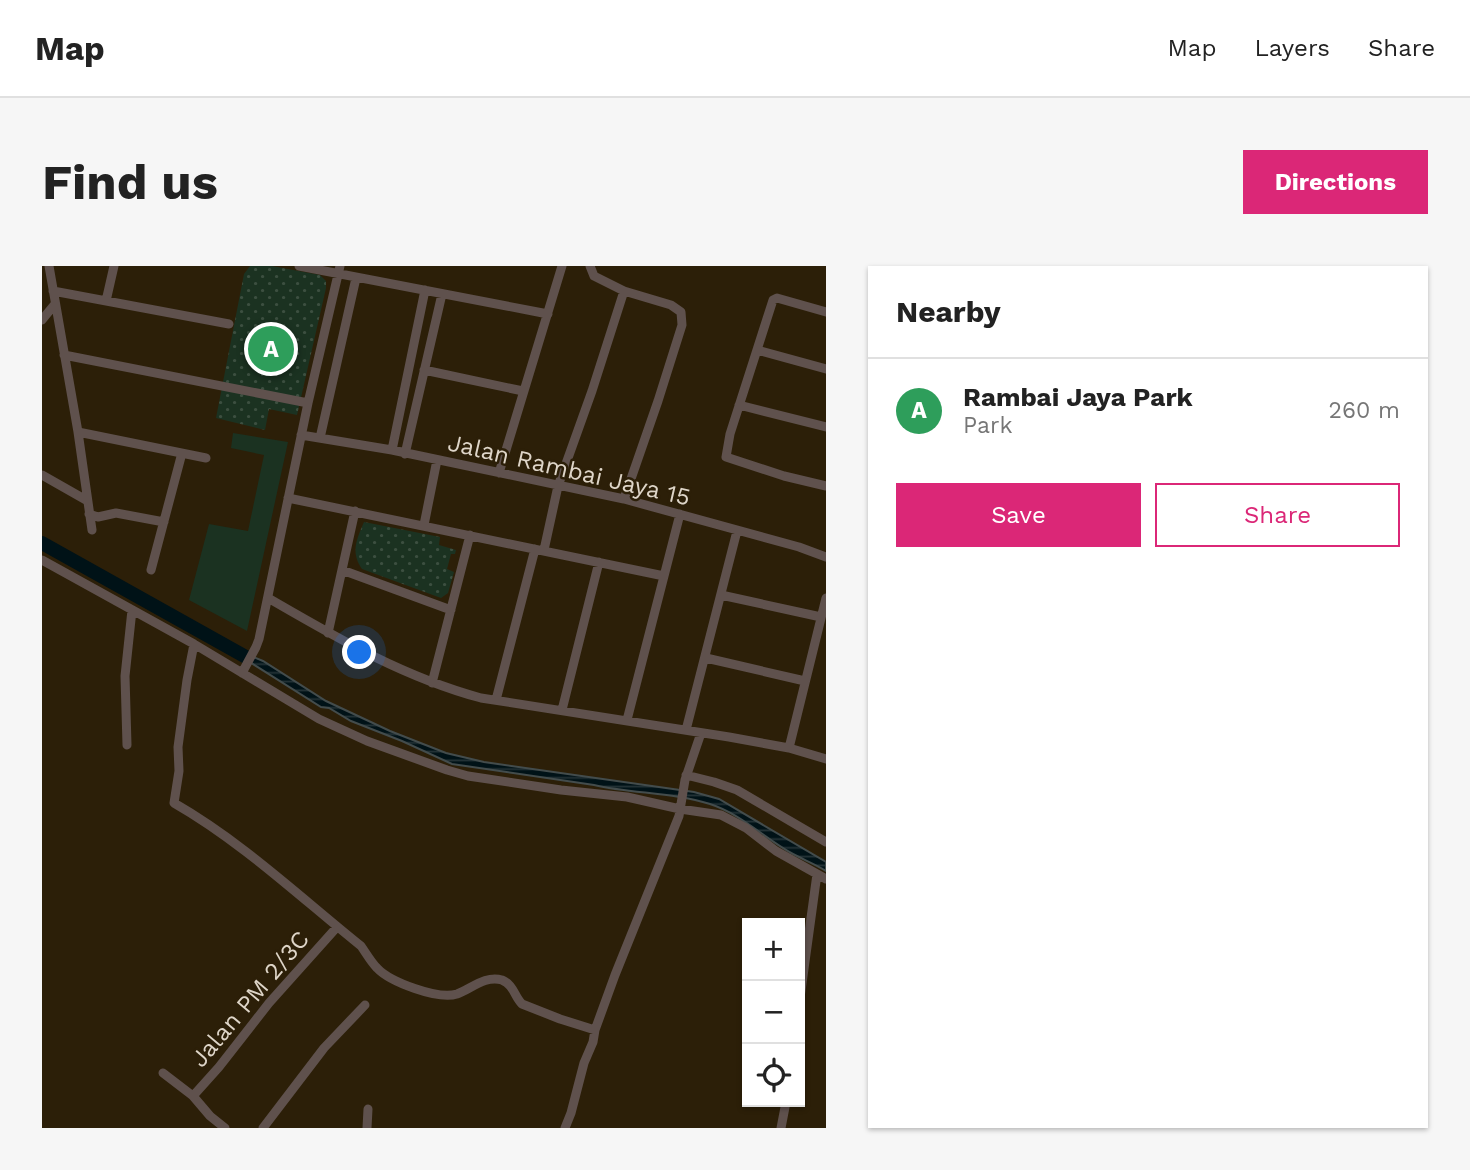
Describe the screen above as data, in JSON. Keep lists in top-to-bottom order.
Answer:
{
  "streets": {
    "street": ["Jalan Rambai Jaya 15", "Jalan PM 2/3C"]
  },
  "page": {
    "header": "Map",
    "nav": ["Map", "Layers", "Share"],
    "buttons": [
      "Directions",
      ["Save", "Share"]
    ],
    "title": "Find us",
    "heading": "Nearby",
    "pins": "A",
    "list": [
      {
        "mark": "A",
        "name": "Rambai Jaya Park",
        "note": "Park",
        "value": "260 m"
      }
    ],
    "map_buttons": ["+", "−"]
  }
}
